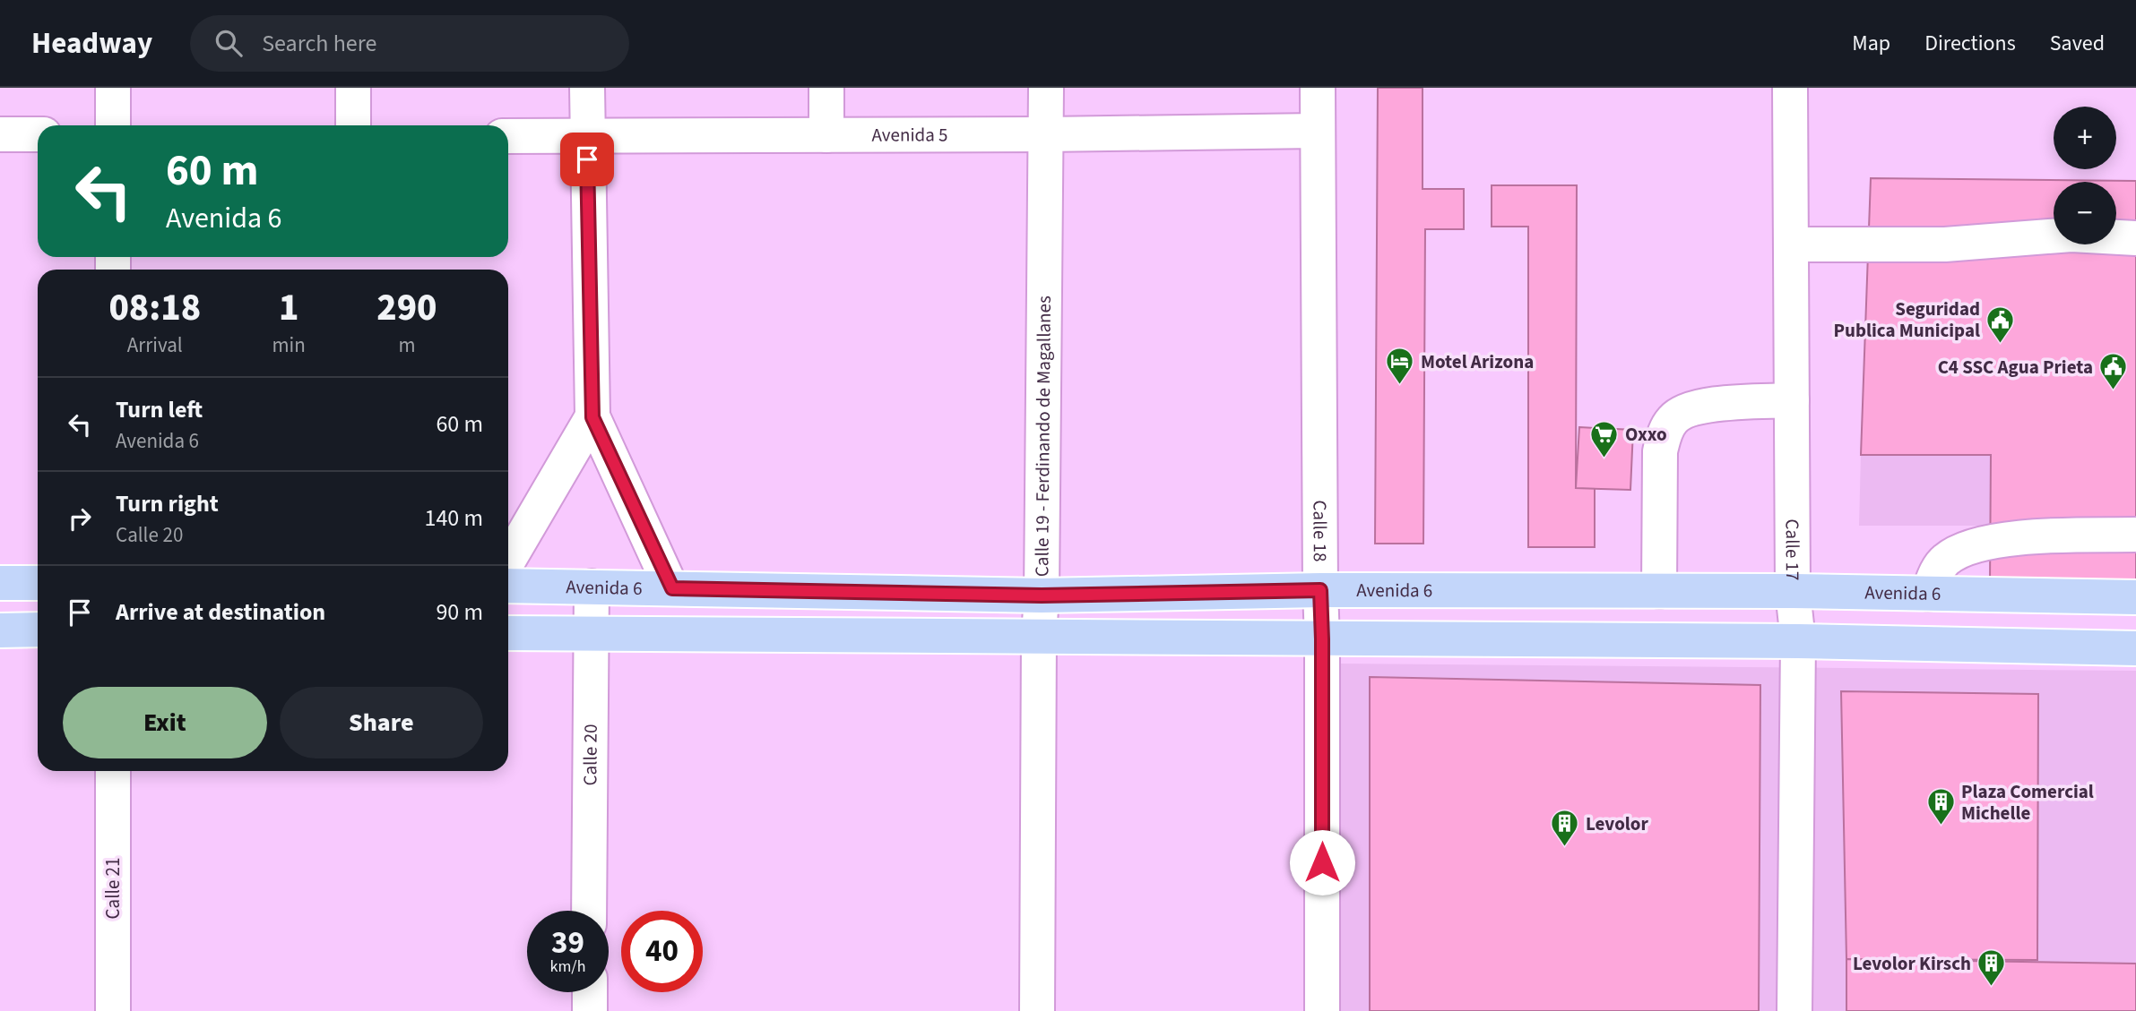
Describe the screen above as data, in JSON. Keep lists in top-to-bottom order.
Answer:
{
  "streets": {
    "main road": ["Avenida 6"],
    "street": [
      "Avenida 5",
      "Calle 19 - Ferdinando de Magallanes",
      "Calle 18",
      "Calle 17",
      "Calle 20",
      "Calle 21"
    ]
  },
  "crossings": [
    ["Avenida 5", "Calle 19 - Ferdinando de Magallanes"],
    ["Avenida 5", "Calle 18"],
    ["Calle 19 - Ferdinando de Magallanes", "Avenida 6"],
    ["Calle 18", "Avenida 6"],
    ["Calle 17", "Avenida 6"],
    ["Avenida 6", "Calle 20"]
  ],
  "places": {
    "public building": ["Seguridad Publica Municipal", "C4 SSC Agua Prieta"],
    "hotel": ["Motel Arizona"],
    "supermarket": ["Oxxo"],
    "building": ["Plaza Comercial Michelle", "Levolor", "Levolor Kirsch"]
  },
  "page": {
    "header": "Headway",
    "search": "Search here",
    "nav": ["Map", "Directions", "Saved"],
    "map_buttons": ["+", "−"],
    "turn": ["60 m", "Avenida 6"],
    "eta": [
      "08:18",
      "Arrival",
      "1",
      "min",
      "290",
      "m"
    ],
    "list": [
      {
        "name": "Turn left",
        "note": "Avenida 6",
        "value": "60 m"
      },
      {
        "name": "Turn right",
        "note": "Calle 20",
        "value": "140 m"
      },
      {
        "name": "Arrive at destination",
        "value": "90 m"
      }
    ],
    "buttons": ["Exit", "Share"],
    "speed": "39 km/h",
    "limit": "40"
  }
}
